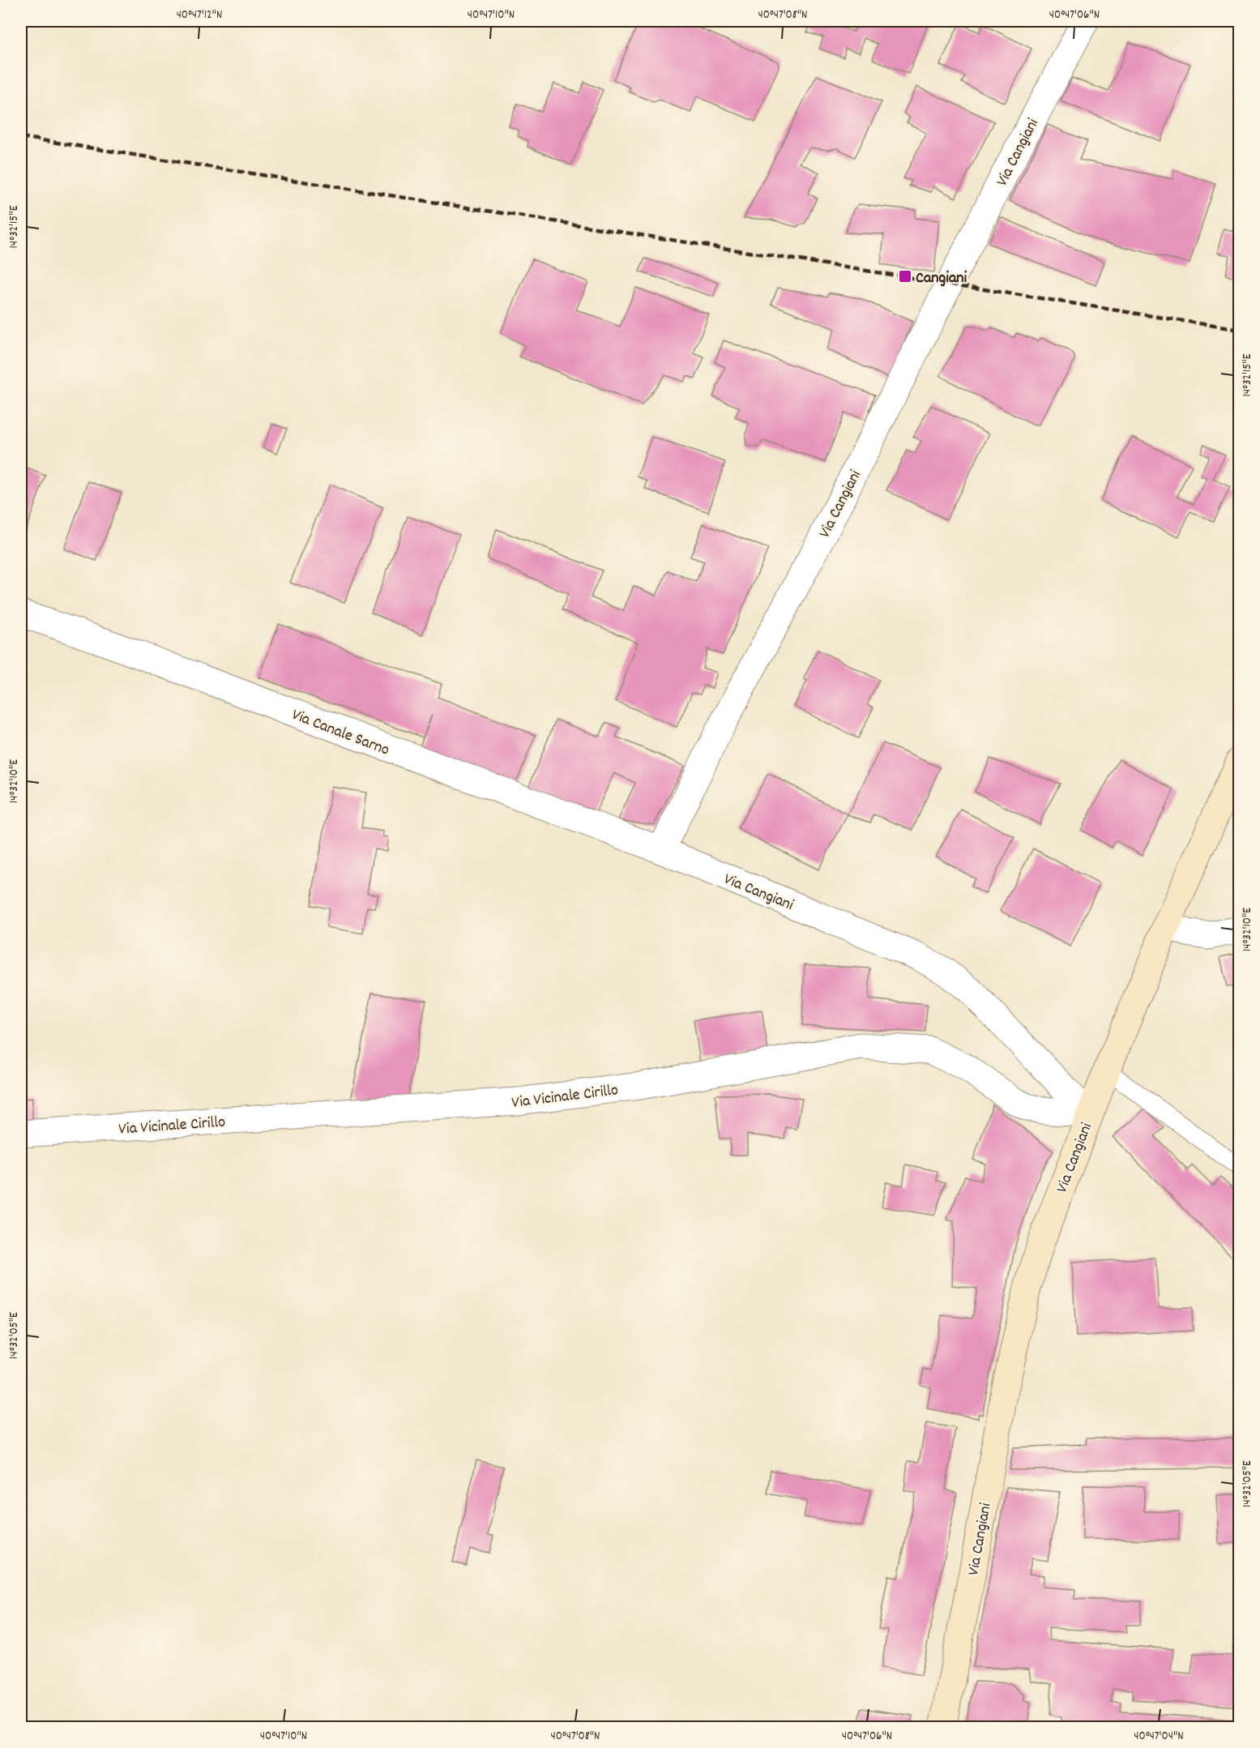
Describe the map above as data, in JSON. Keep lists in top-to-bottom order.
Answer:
{
  "streets": {
    "street": ["Via Cangiani", "Via Canale Sarno", "Via Vicinale Cirillo"]
  },
  "crossings": [
    ["Via Cangiani", "Via Canale Sarno"],
    ["Via Cangiani", "Via Vicinale Cirillo"]
  ],
  "places": {
    "transit": ["Cangiani"]
  },
  "coordinates": [
    "40°47'12\"N",
    "40°47'10\"N",
    "40°47'08\"N",
    "40°47'06\"N",
    "14°32'15\"E",
    "14°32'10\"E",
    "14°32'05\"E",
    "40°47'04\"N"
  ]
}
